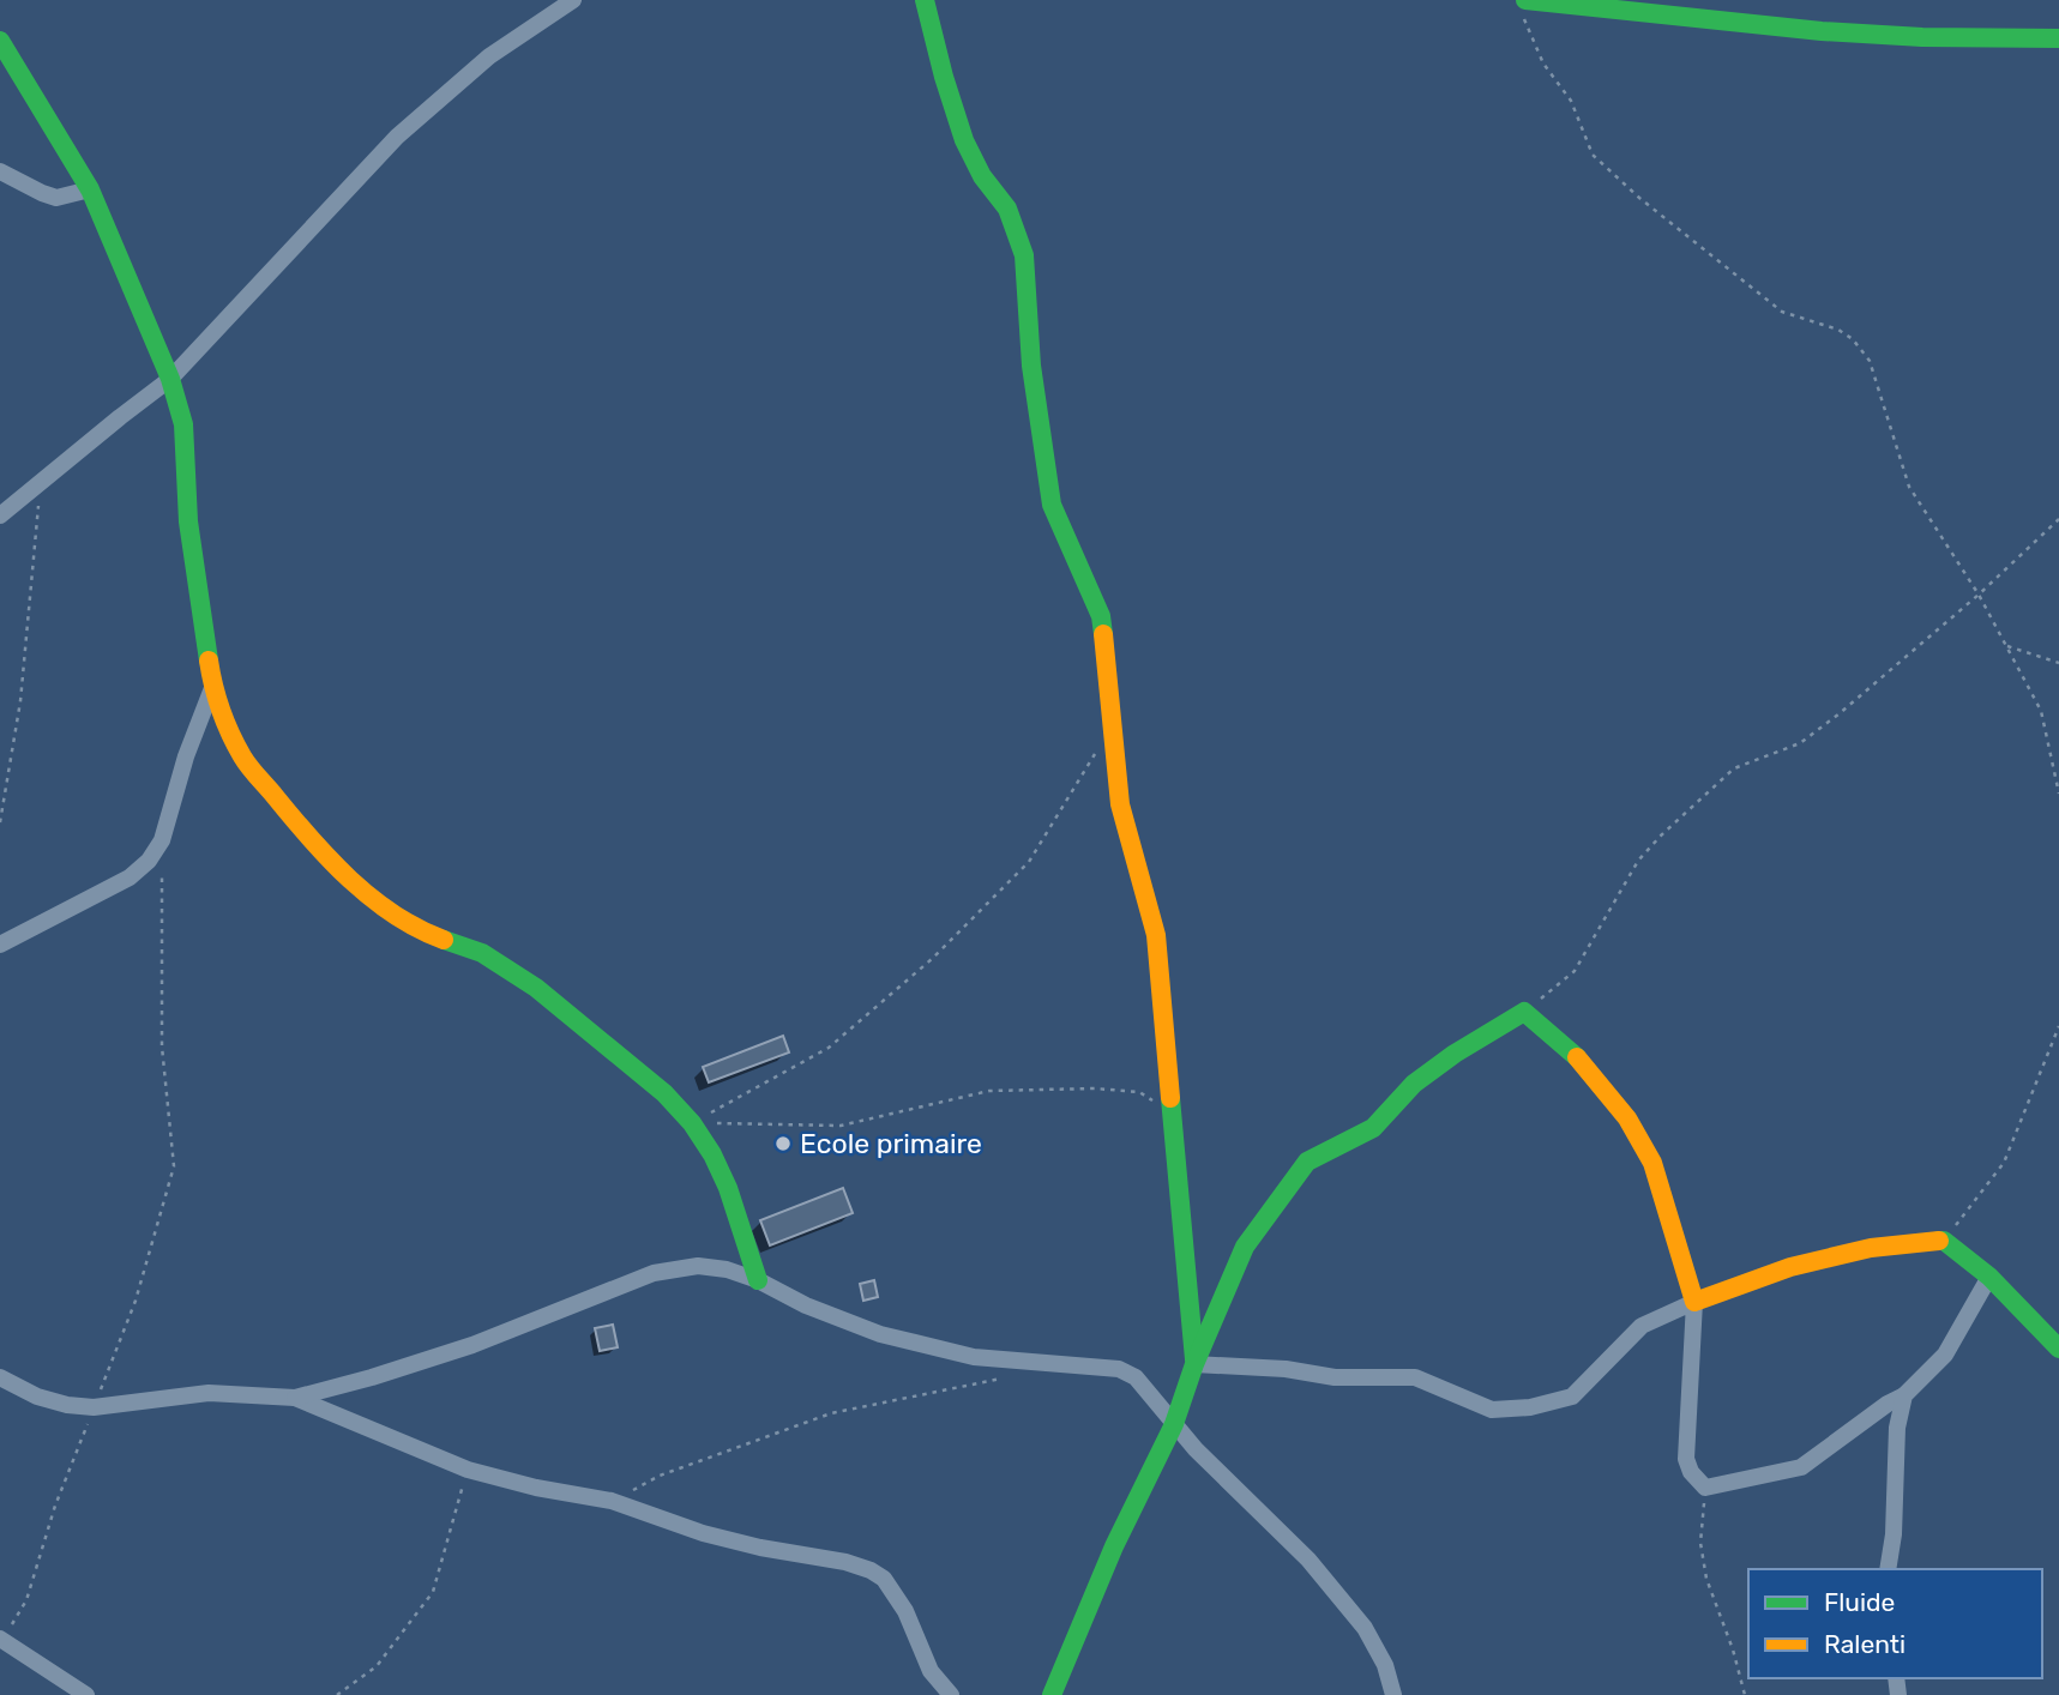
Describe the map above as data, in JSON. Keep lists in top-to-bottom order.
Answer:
{
  "places": ["Ecole primaire"],
  "legend": ["Fluide", "Ralenti"]
}
